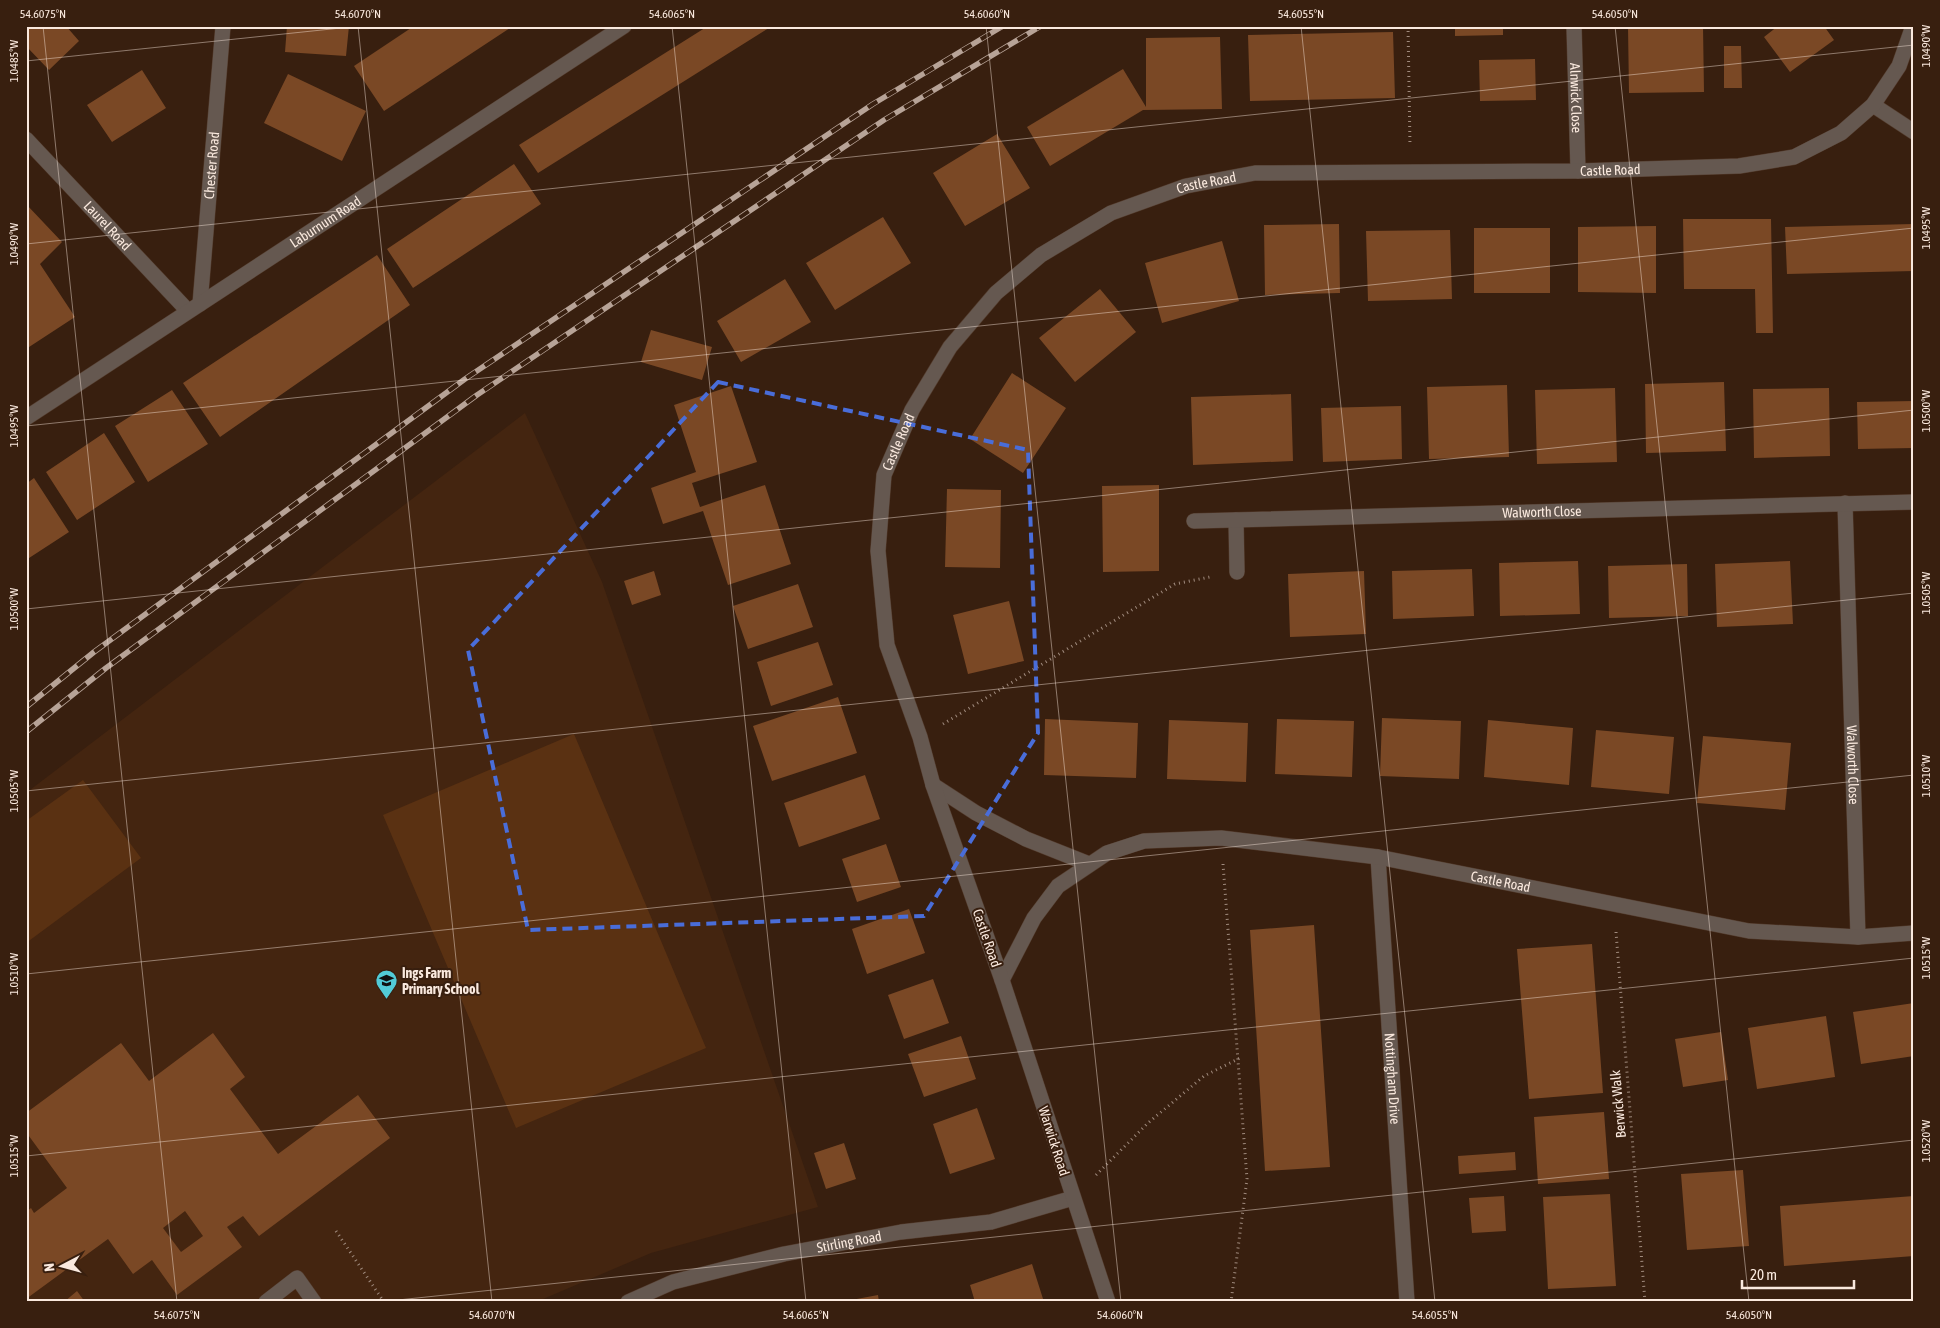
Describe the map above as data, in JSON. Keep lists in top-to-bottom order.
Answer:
{
  "streets": {
    "street": [
      "Alnwick Close",
      "Chester Road",
      "Castle Road",
      "Laburnum Road",
      "Laurel Road",
      "Walworth Close",
      "Nottingham Drive",
      "Warwick Road",
      "Stirling Road"
    ],
    "path": ["Berwick Walk"]
  },
  "crossings": [
    ["Alnwick Close", "Castle Road"],
    ["Chester Road", "Laburnum Road"],
    ["Chester Road", "Laurel Road"],
    ["Castle Road", "Walworth Close"],
    ["Castle Road", "Nottingham Drive"],
    ["Castle Road", "Berwick Walk"],
    ["Castle Road", "Warwick Road"],
    ["Laburnum Road", "Laurel Road"],
    ["Warwick Road", "Stirling Road"]
  ],
  "places": {
    "school or university": ["Ings Farm Primary School"]
  },
  "scale_bar": "20 m",
  "north": "left",
  "coordinates": [
    "54.6075°N",
    "54.6070°N",
    "54.6065°N",
    "54.6060°N",
    "54.6055°N",
    "54.6050°N",
    "1.0490°W",
    "1.0485°W",
    "1.0495°W",
    "1.0500°W",
    "1.0505°W",
    "1.0510°W",
    "1.0515°W",
    "1.0520°W"
  ]
}
